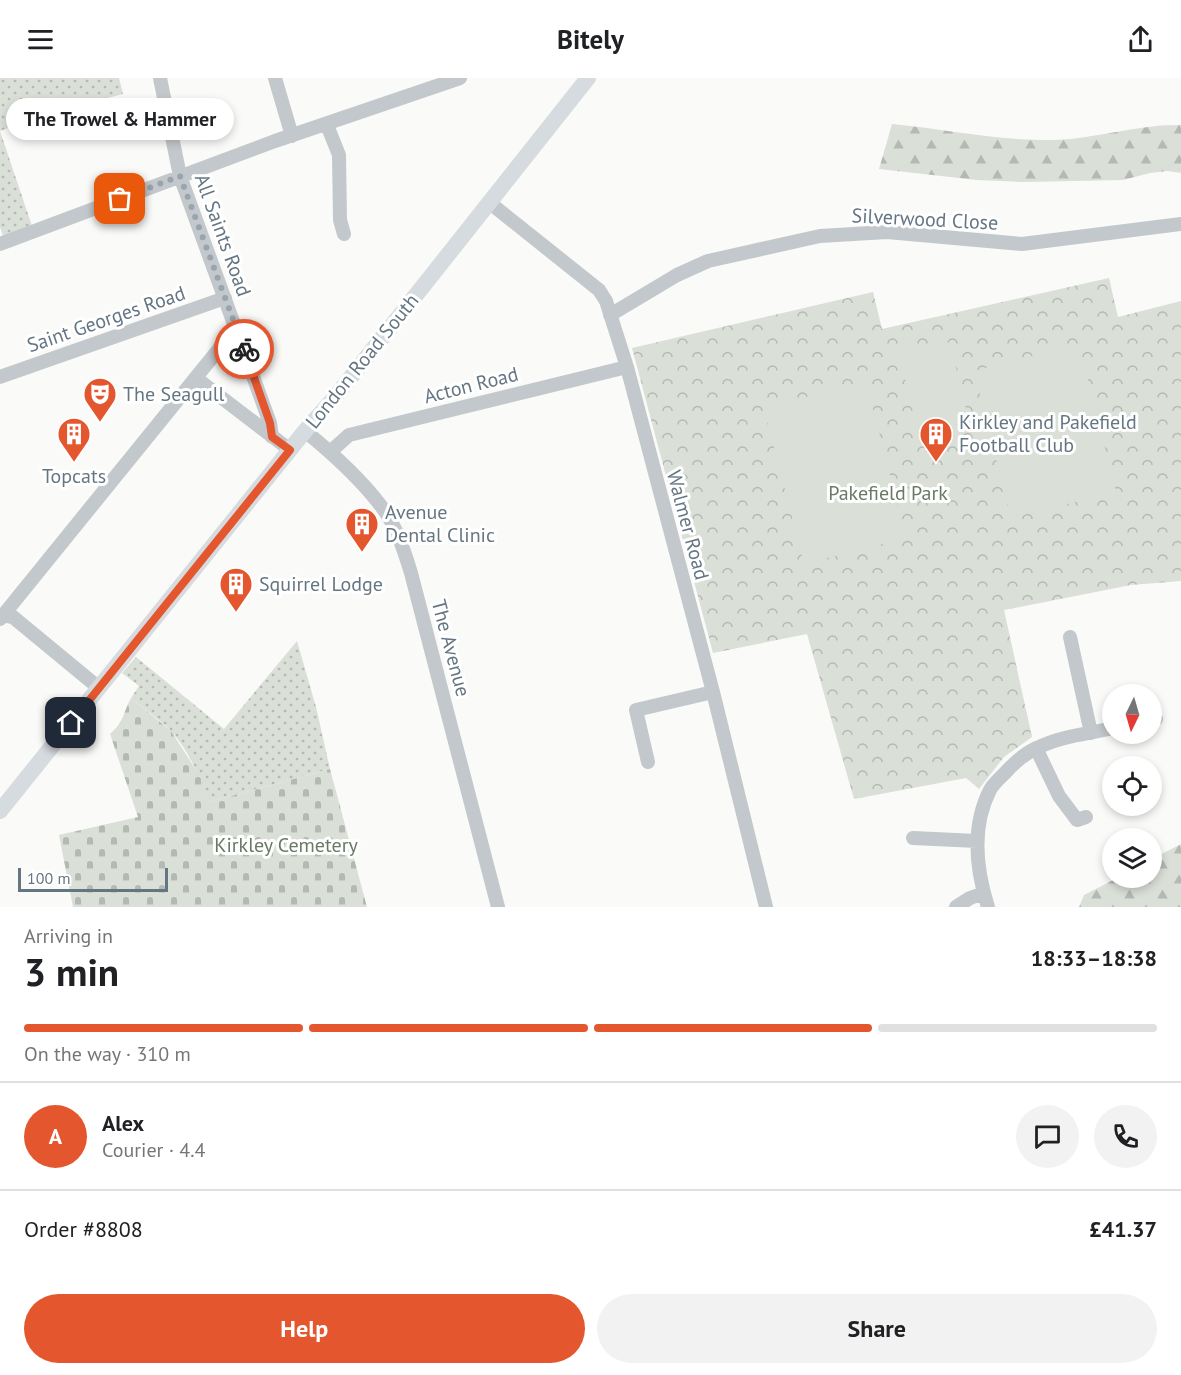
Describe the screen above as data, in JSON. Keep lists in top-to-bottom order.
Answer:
{
  "streets": {
    "main road": ["London Road South"],
    "street": [
      "Silverwood Close",
      "All Saints Road",
      "Saint Georges Road",
      "Acton Road",
      "Walmer Road",
      "The Avenue"
    ]
  },
  "crossings": [
    ["Silverwood Close", "Walmer Road"],
    ["All Saints Road", "Saint Georges Road"],
    ["London Road South", "Walmer Road"],
    ["London Road South", "The Avenue"],
    ["Acton Road", "Walmer Road"],
    ["Acton Road", "The Avenue"]
  ],
  "parks": ["Pakefield Park", "Kirkley Cemetery"],
  "places": {
    "other": ["The Trowel & Hammer"],
    "theatre": ["The Seagull"],
    "building": [
      "Topcats",
      "Kirkley and Pakefield Football Club",
      "Avenue Dental Clinic",
      "Squirrel Lodge"
    ]
  },
  "scale_bar": "100 m",
  "north": "bottom",
  "page": {
    "header": "Bitely",
    "bubble": "The Trowel & Hammer",
    "scale": "100 m",
    "heading": ["3 min", "Arriving in", "18:33–18:38"],
    "panel": [
      "Alex",
      "Courier · 4.4",
      "Order #8808",
      "£41.37"
    ],
    "bar": "On the way · 310 m",
    "round": "A",
    "buttons": ["Help", "Share"]
  }
}
